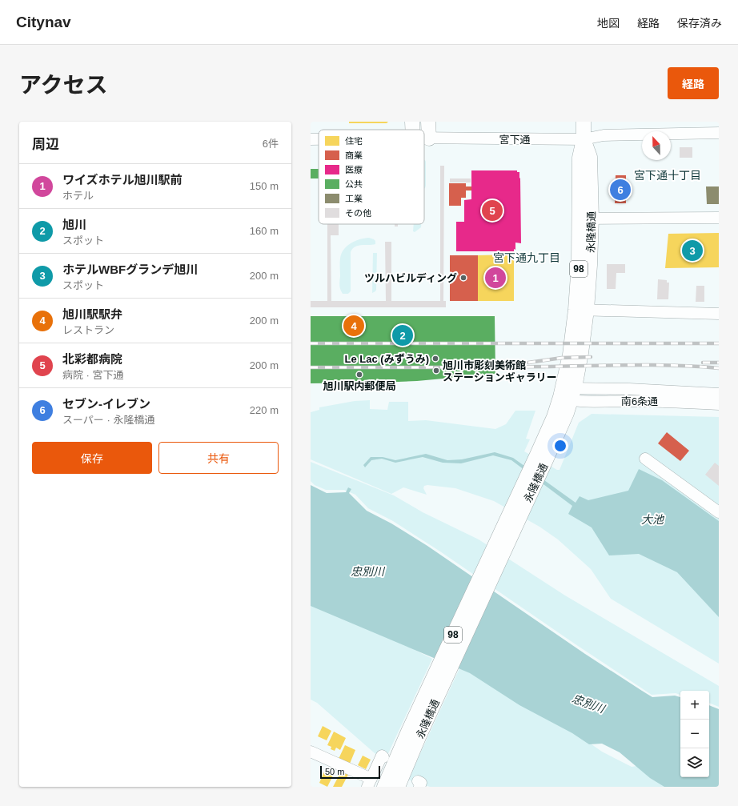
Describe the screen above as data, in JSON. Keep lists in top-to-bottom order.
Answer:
{
  "streets": {
    "main road": ["永隆橋通", "98"],
    "street": ["宮下通", "南6条通"]
  },
  "crossings": [
    ["宮下通", "永隆橋通"],
    ["永隆橋通", "南6条通"]
  ],
  "districts": ["宮下通十丁目", "宮下通九丁目"],
  "water": ["大池", "忠別川"],
  "places": [
    "ツルハビルディング",
    "Le Lac (みずうみ)",
    "旭川市彫刻美術館 ステーションギャラリー",
    "旭川駅内郵便局"
  ],
  "legend": [
    "住宅",
    "商業",
    "医療",
    "公共",
    "工業",
    "その他"
  ],
  "scale_bar": "50 m",
  "north": "top",
  "page": {
    "header": "Citynav",
    "nav": ["地図", "経路", "保存済み"],
    "title": "アクセス",
    "buttons": [
      "経路",
      ["保存", "共有"]
    ],
    "heading": ["周辺", "6件"],
    "list": [
      {
        "mark": "1",
        "name": "ワイズホテル旭川駅前",
        "note": "ホテル",
        "value": "150 m"
      },
      {
        "mark": "2",
        "name": "旭川",
        "note": "スポット",
        "value": "160 m"
      },
      {
        "mark": "3",
        "name": "ホテルWBFグランデ旭川",
        "note": "スポット",
        "value": "200 m"
      },
      {
        "mark": "4",
        "name": "旭川駅駅弁",
        "note": "レストラン",
        "value": "200 m"
      },
      {
        "mark": "5",
        "name": "北彩都病院",
        "note": "病院 · 宮下通",
        "value": "200 m"
      },
      {
        "mark": "6",
        "name": "セブン-イレブン",
        "note": "スーパー · 永隆橋通",
        "value": "220 m"
      }
    ],
    "pins": [
      "6",
      "5",
      "3",
      "1",
      "4",
      "2"
    ],
    "map_buttons": ["+", "−"],
    "scale": "50 m"
  }
}
